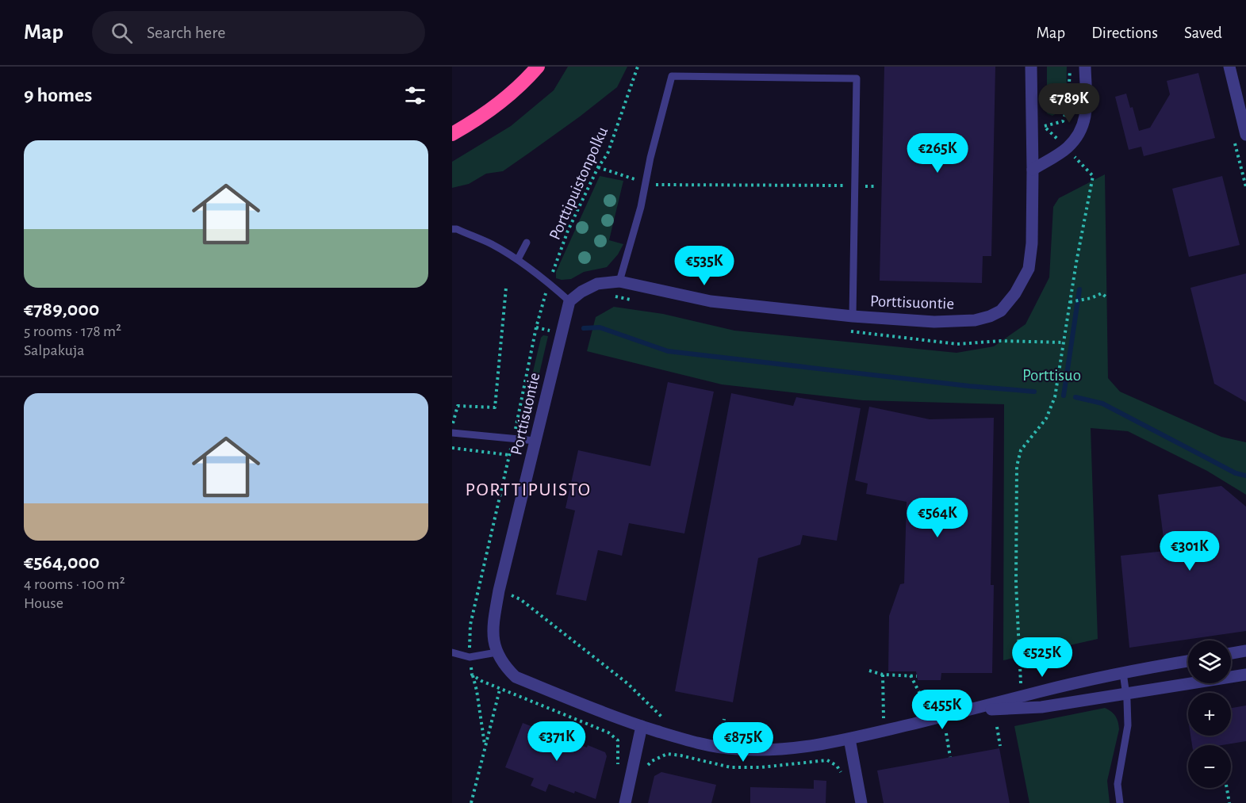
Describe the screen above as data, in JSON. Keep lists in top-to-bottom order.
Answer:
{
  "streets": {
    "street": ["Porttisuontie"],
    "path": ["Porttipuistonpolku"]
  },
  "districts": ["PORTTIPUISTO"],
  "parks": ["Porttisuo"],
  "page": {
    "header": "Map",
    "search": "Search here",
    "nav": ["Map", "Directions", "Saved"],
    "heading": "9 homes",
    "price": [
      "€789K",
      "€265K",
      "€535K",
      "€564K",
      "€301K",
      "€525K",
      "€455K",
      "€371K",
      "€875K"
    ],
    "list": [
      {
        "name": "€789,000",
        "note": "5 rooms · 178 m² · Salpakuja"
      },
      {
        "name": "€564,000",
        "note": "4 rooms · 100 m² · House"
      }
    ],
    "map_buttons": ["+", "−"]
  }
}
